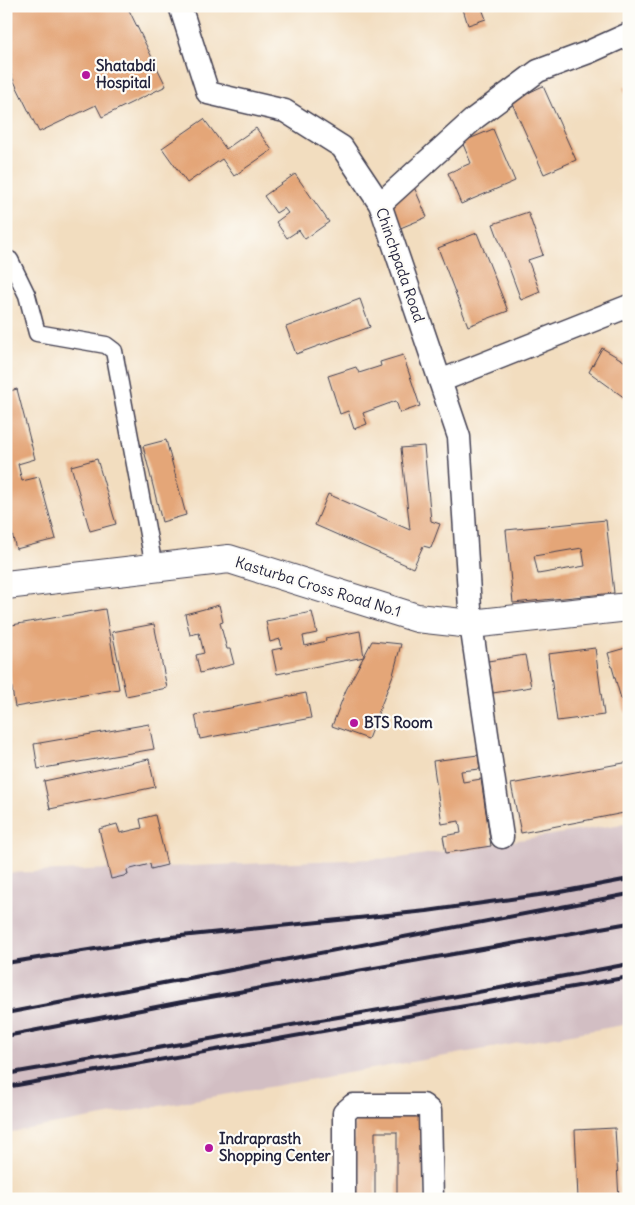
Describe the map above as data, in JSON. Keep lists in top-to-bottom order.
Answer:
{
  "streets": {
    "street": ["Chinchpada Road", "Kasturba Cross Road No.1"]
  },
  "crossings": [
    ["Chinchpada Road", "Kasturba Cross Road No.1"]
  ],
  "places": ["Shatabdi Hospital", "BTS Room", "Indraprasth Shopping Center"]
}
